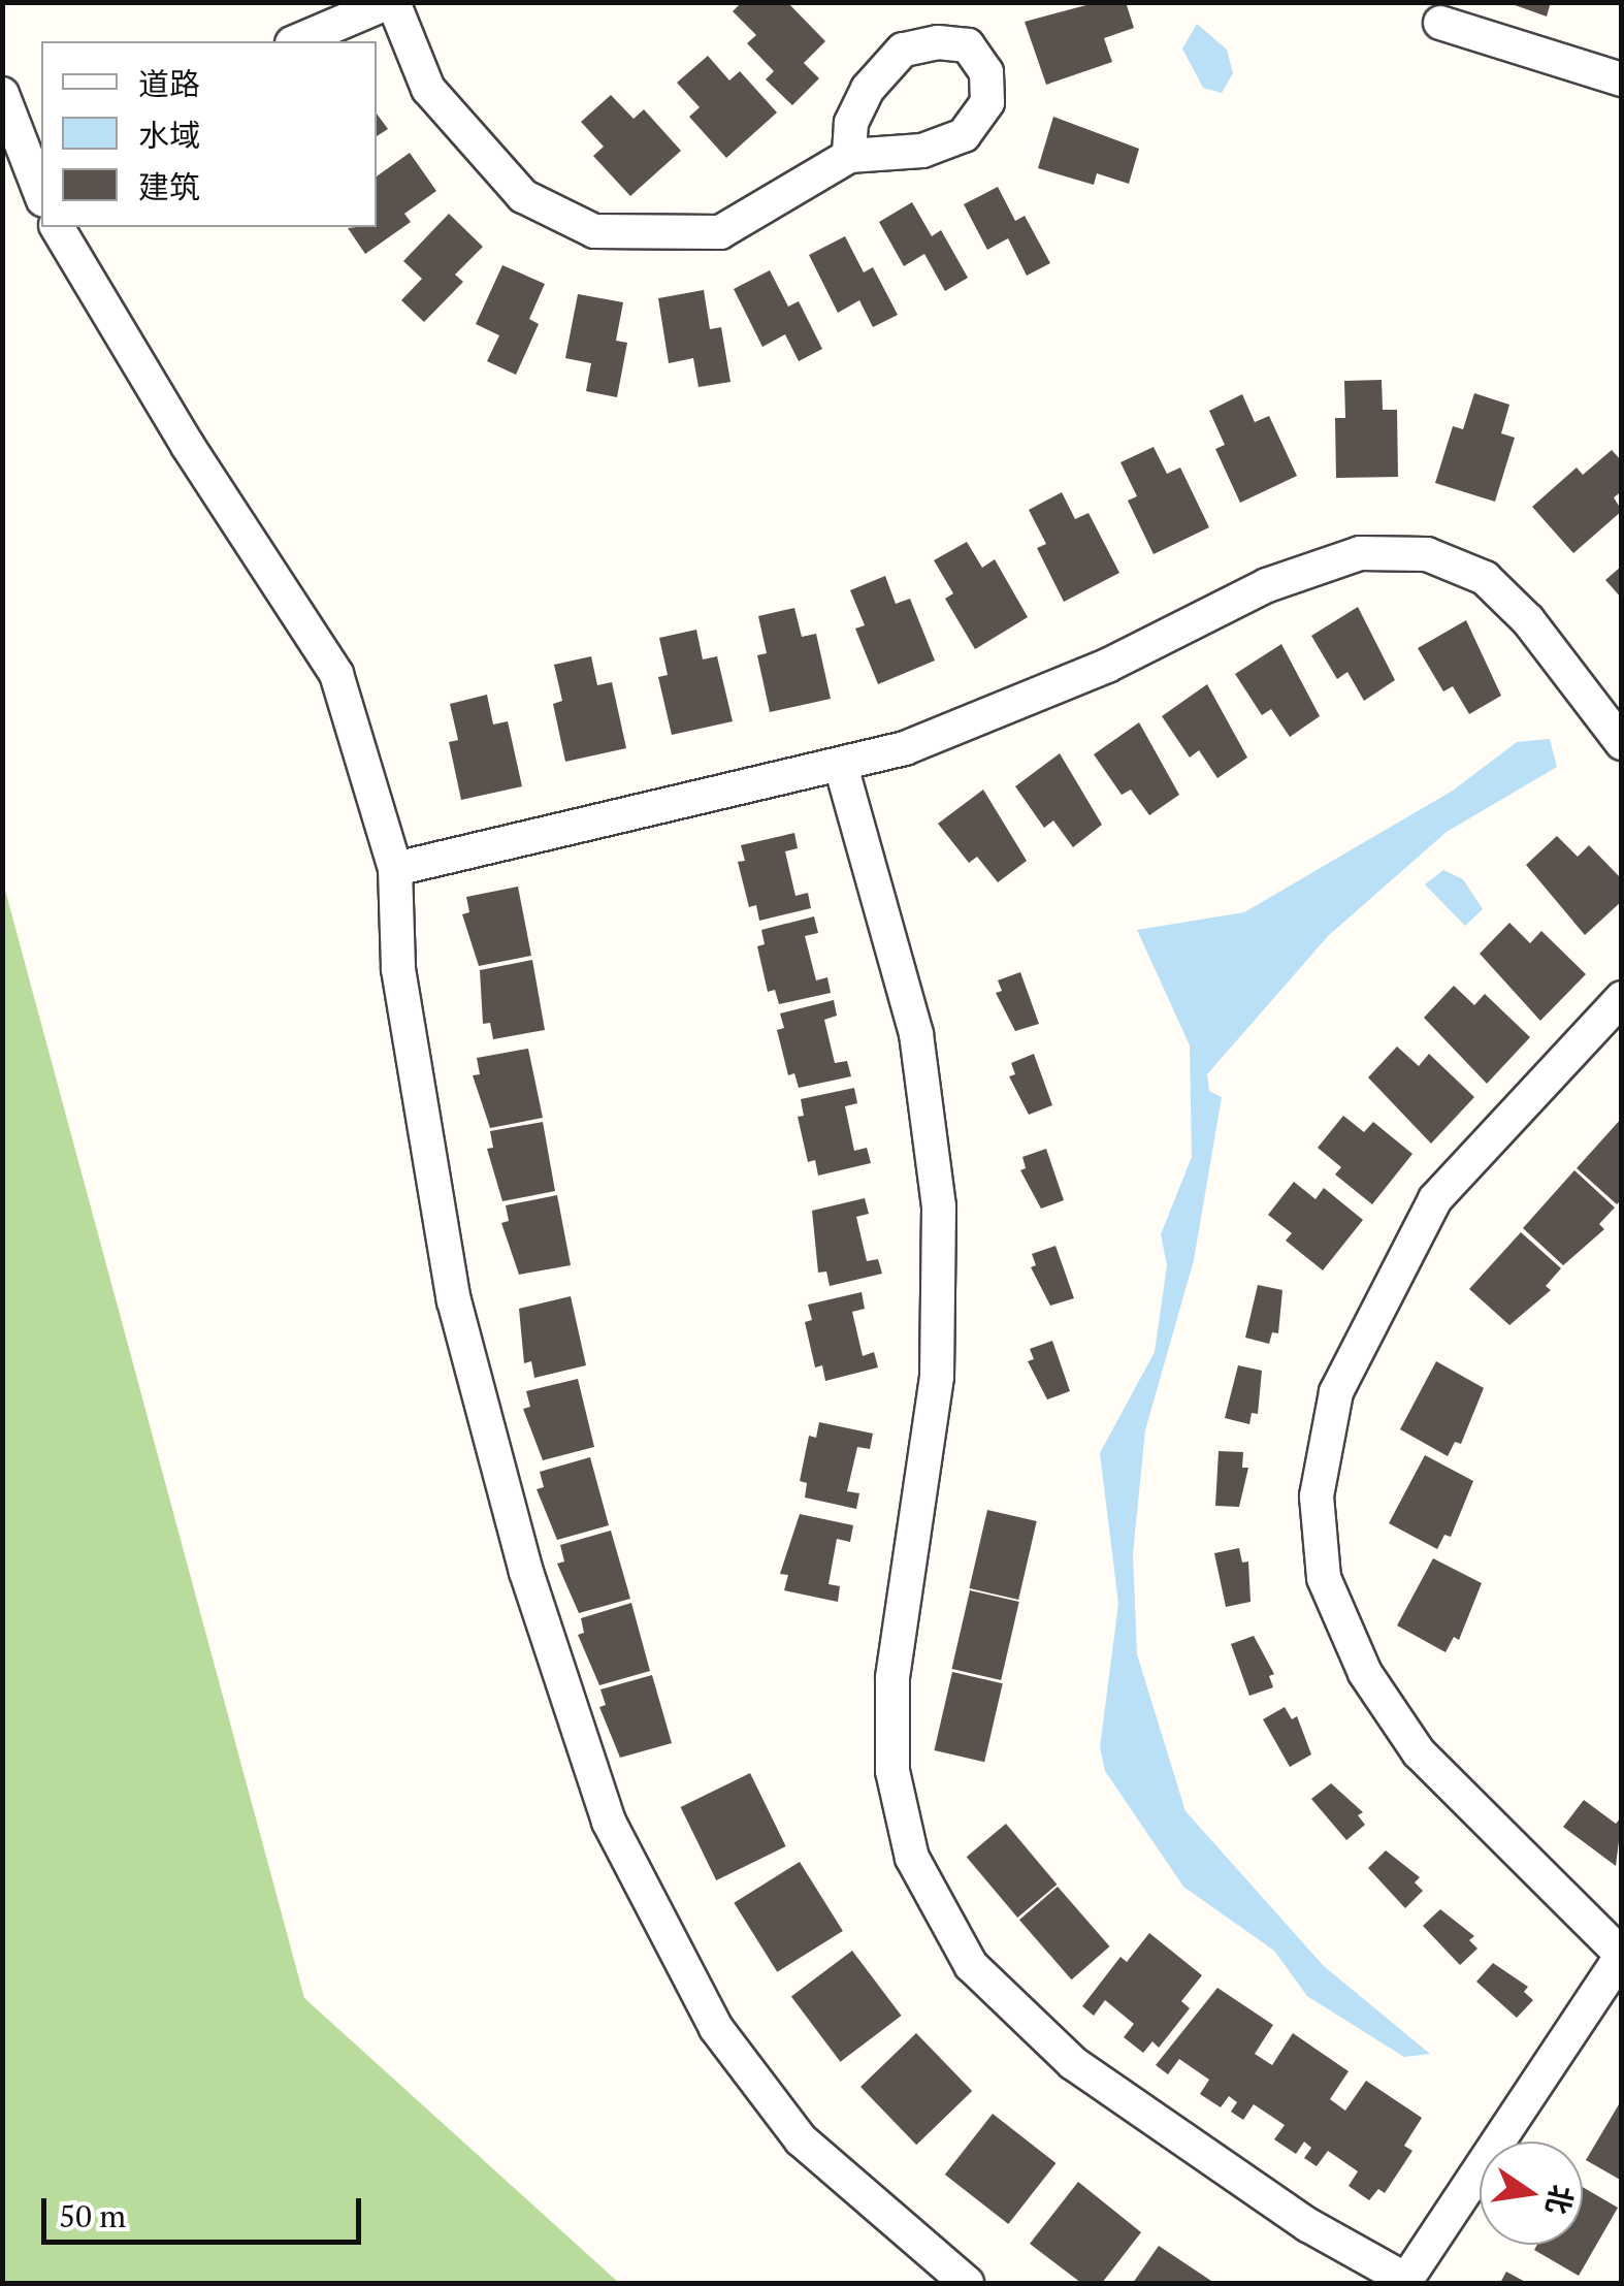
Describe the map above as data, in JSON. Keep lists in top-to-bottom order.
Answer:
{
  "legend": ["道路", "水域", "建筑"],
  "scale_bar": "50 m",
  "north": "right"
}
